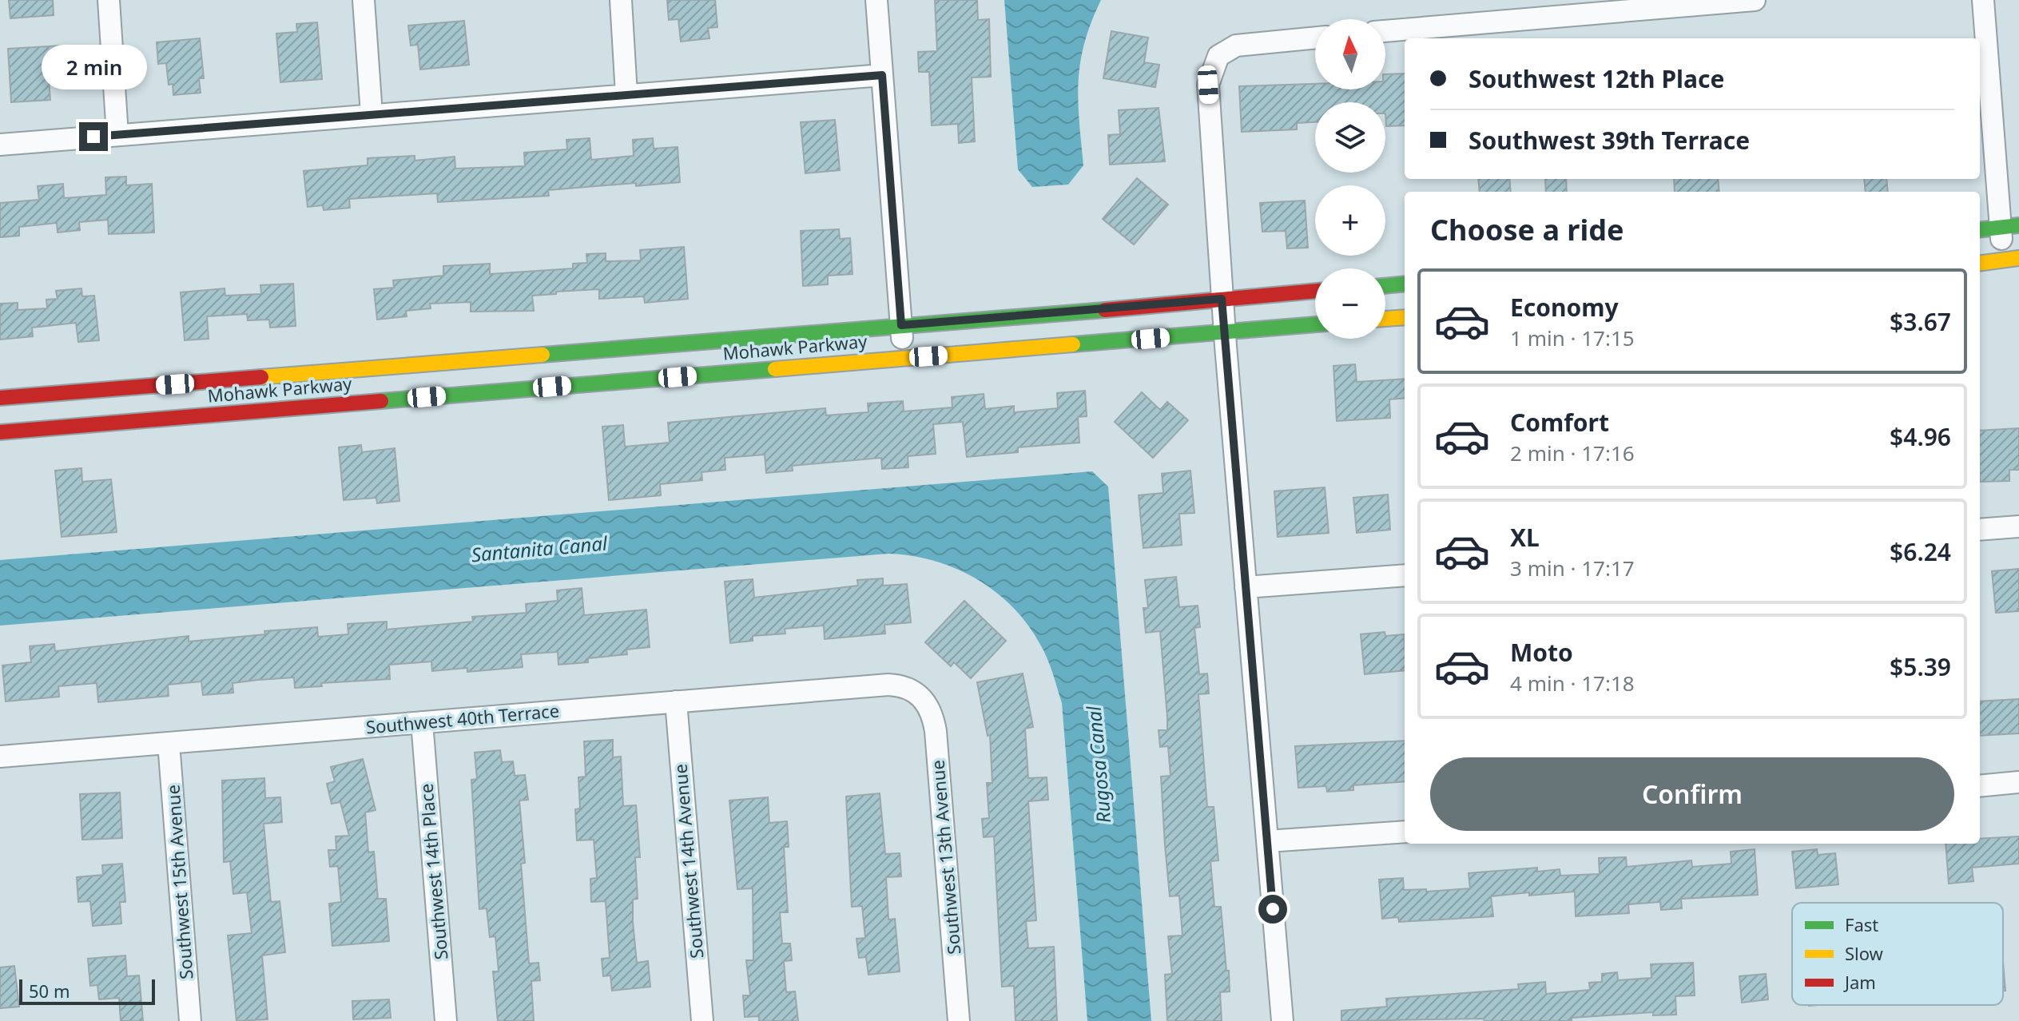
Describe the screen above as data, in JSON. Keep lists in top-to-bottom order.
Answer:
{
  "streets": {
    "street": [
      "Mohawk Parkway",
      "Southwest 40th Terrace",
      "Southwest 13th Avenue",
      "Southwest 14th Avenue",
      "Southwest 14th Place",
      "Southwest 15th Avenue"
    ]
  },
  "crossings": [
    ["Southwest 40th Terrace", "Southwest 13th Avenue"],
    ["Southwest 40th Terrace", "Southwest 14th Avenue"],
    ["Southwest 40th Terrace", "Southwest 14th Place"],
    ["Southwest 40th Terrace", "Southwest 15th Avenue"]
  ],
  "water": ["Santanita Canal", "Rugosa Canal"],
  "legend": ["Fast", "Slow", "Jam"],
  "scale_bar": "50 m",
  "north": "top",
  "page": {
    "map_buttons": ["+", "−"],
    "banner": ["Southwest 12th Place", "Southwest 39th Terrace"],
    "bubble": "2 min",
    "heading": "Choose a ride",
    "list": [
      {
        "name": "Economy",
        "note": "1 min · 17:15",
        "value": "$3.67"
      },
      {
        "name": "Comfort",
        "note": "2 min · 17:16",
        "value": "$4.96"
      },
      {
        "name": "XL",
        "note": "3 min · 17:17",
        "value": "$6.24"
      },
      {
        "name": "Moto",
        "note": "4 min · 17:18",
        "value": "$5.39"
      }
    ],
    "buttons": "Confirm",
    "scale": "50 m"
  }
}
